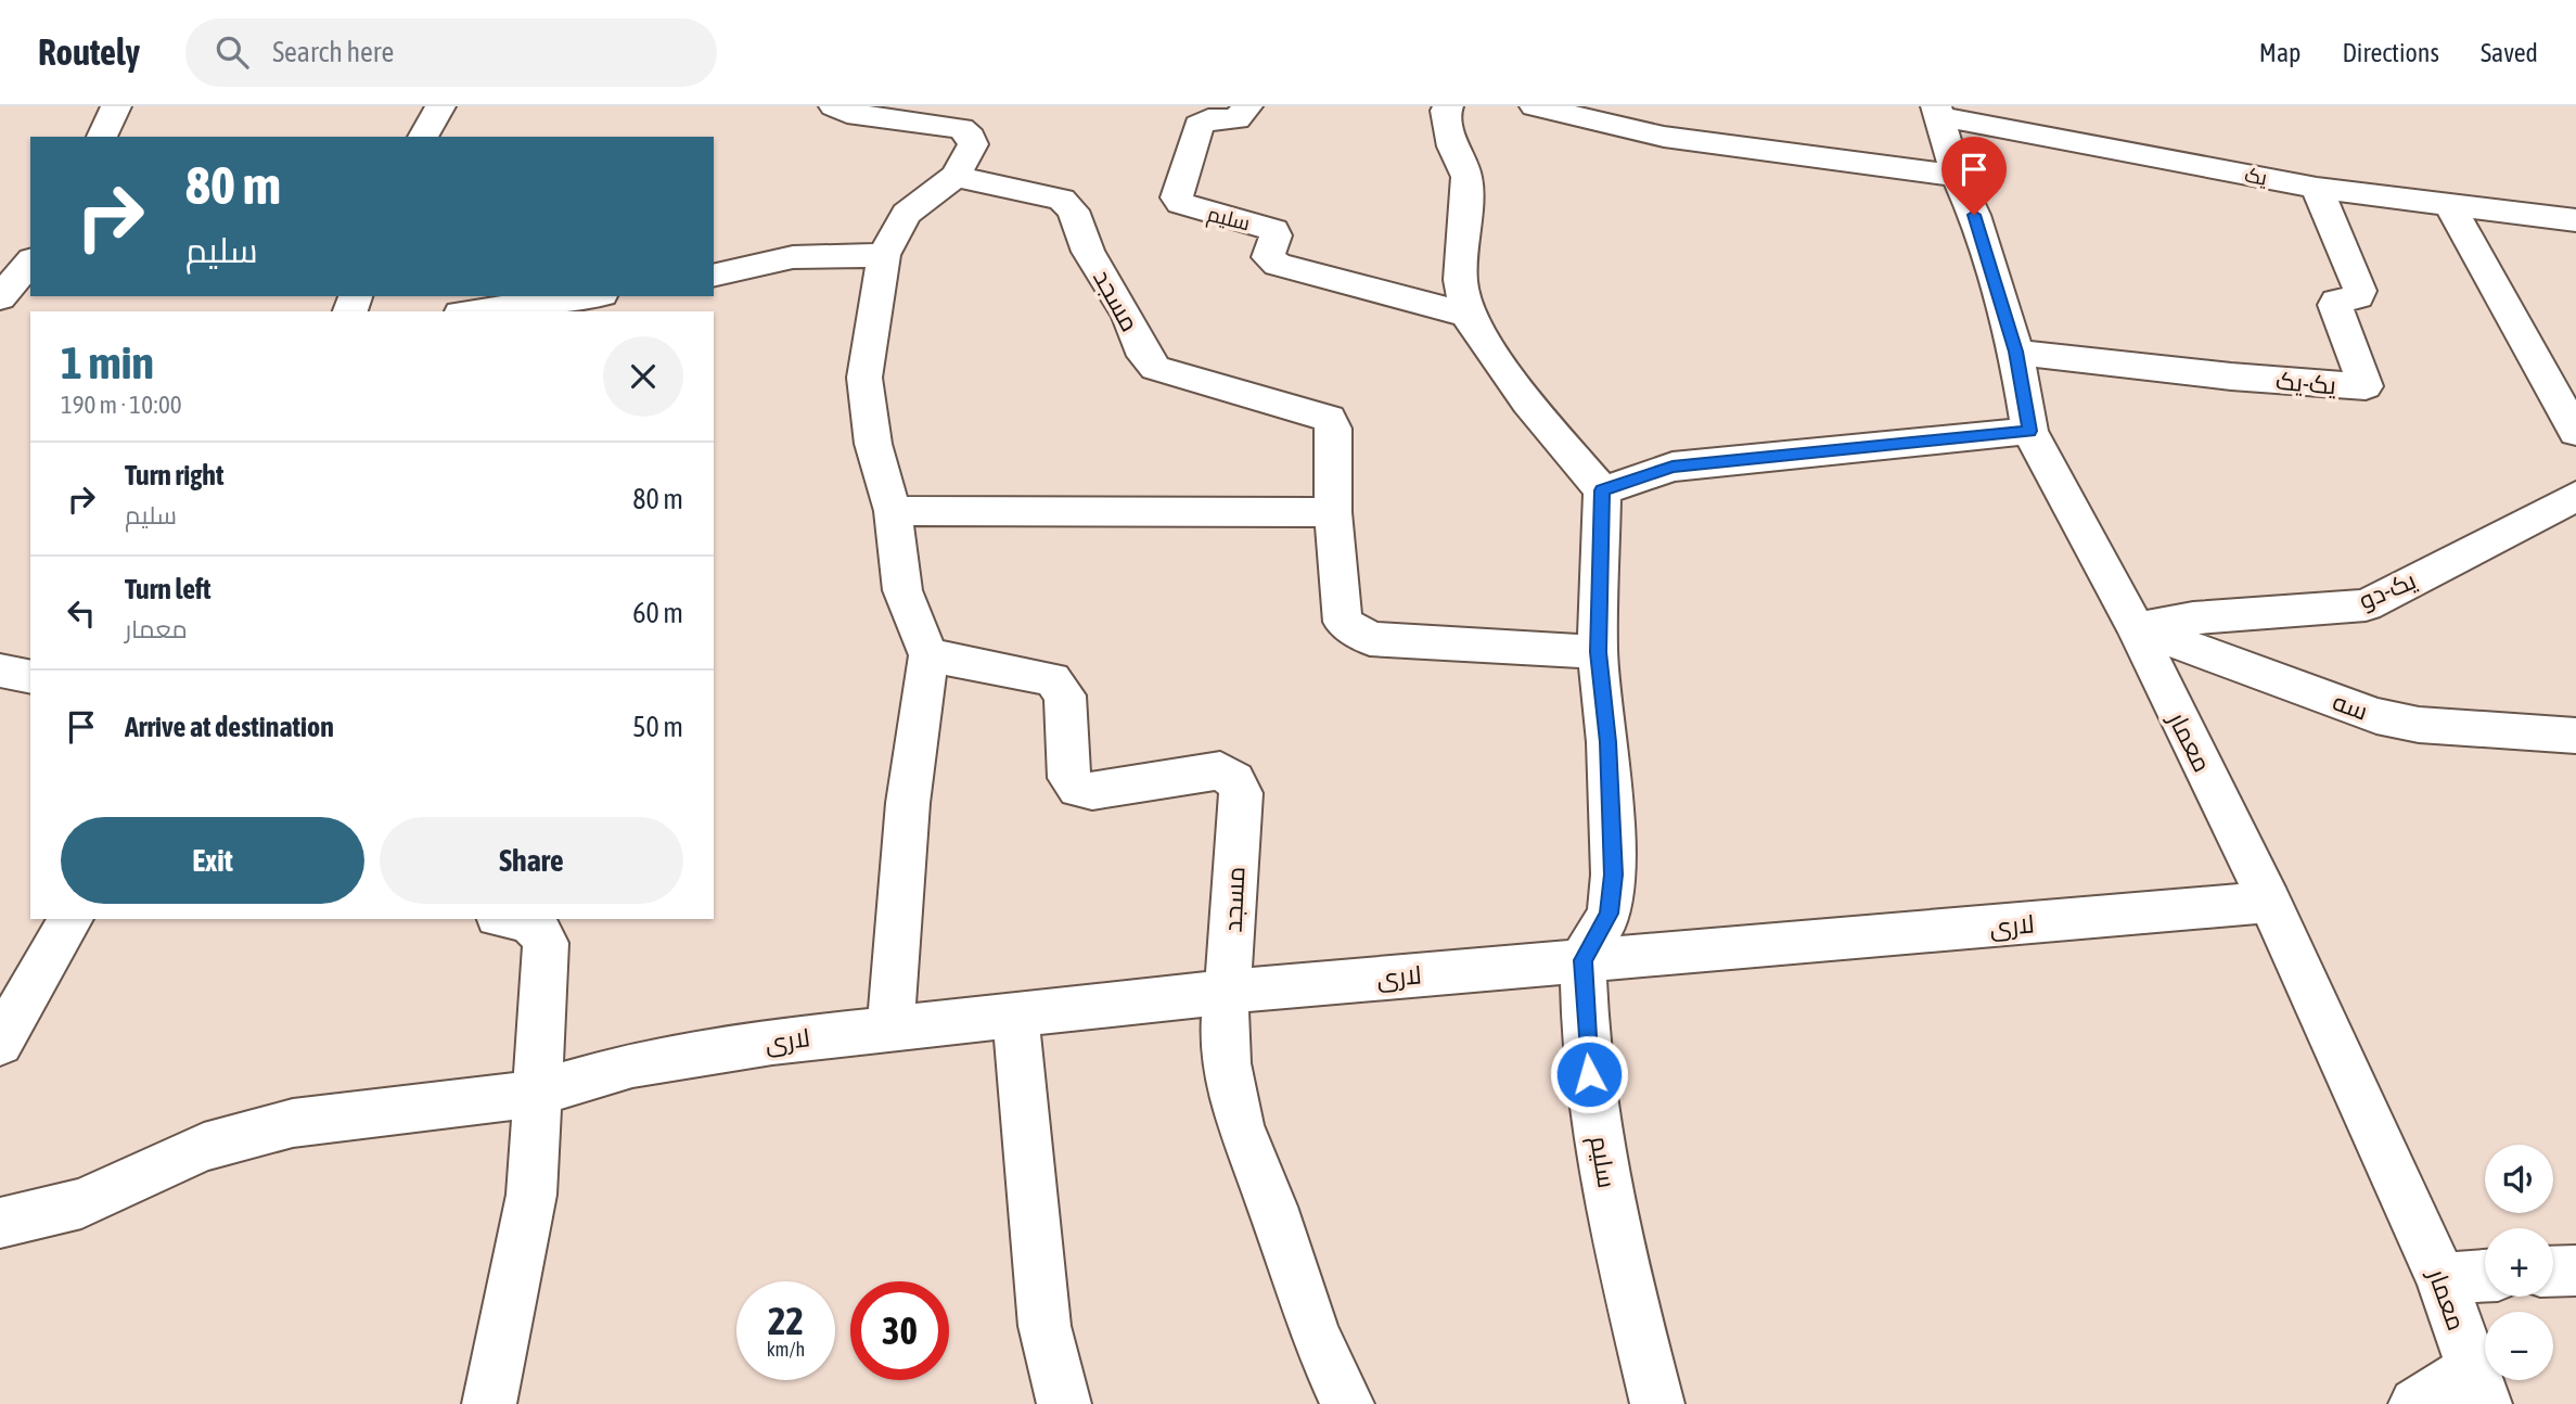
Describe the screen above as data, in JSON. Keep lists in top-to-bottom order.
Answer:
{
  "streets": {
    "street": [
      "یک",
      "سلیم",
      "مسجد",
      "یک-یک",
      "یک-دو",
      "سه",
      "معمار",
      "لاری"
    ]
  },
  "crossings": [
    ["یک", "یک-یک"],
    ["یک", "معمار"],
    ["سلیم", "لاری"],
    ["مسجد", "لاری"],
    ["یک-یک", "معمار"],
    ["یک-دو", "سه"],
    ["یک-دو", "معمار"],
    ["سه", "معمار"],
    ["معمار", "لاری"]
  ],
  "page": {
    "header": "Routely",
    "search": "Search here",
    "nav": ["Map", "Directions", "Saved"],
    "turn": ["80 m", "سلیم"],
    "heading": ["1 min", "190 m · 10:00"],
    "list": [
      {
        "name": "Turn right",
        "note": "سلیم",
        "value": "80 m"
      },
      {
        "name": "Turn left",
        "note": "معمار",
        "value": "60 m"
      },
      {
        "name": "Arrive at destination",
        "value": "50 m"
      }
    ],
    "buttons": ["Exit", "Share"],
    "map_buttons": ["+", "−"],
    "speed": "22 km/h",
    "limit": "30"
  }
}
